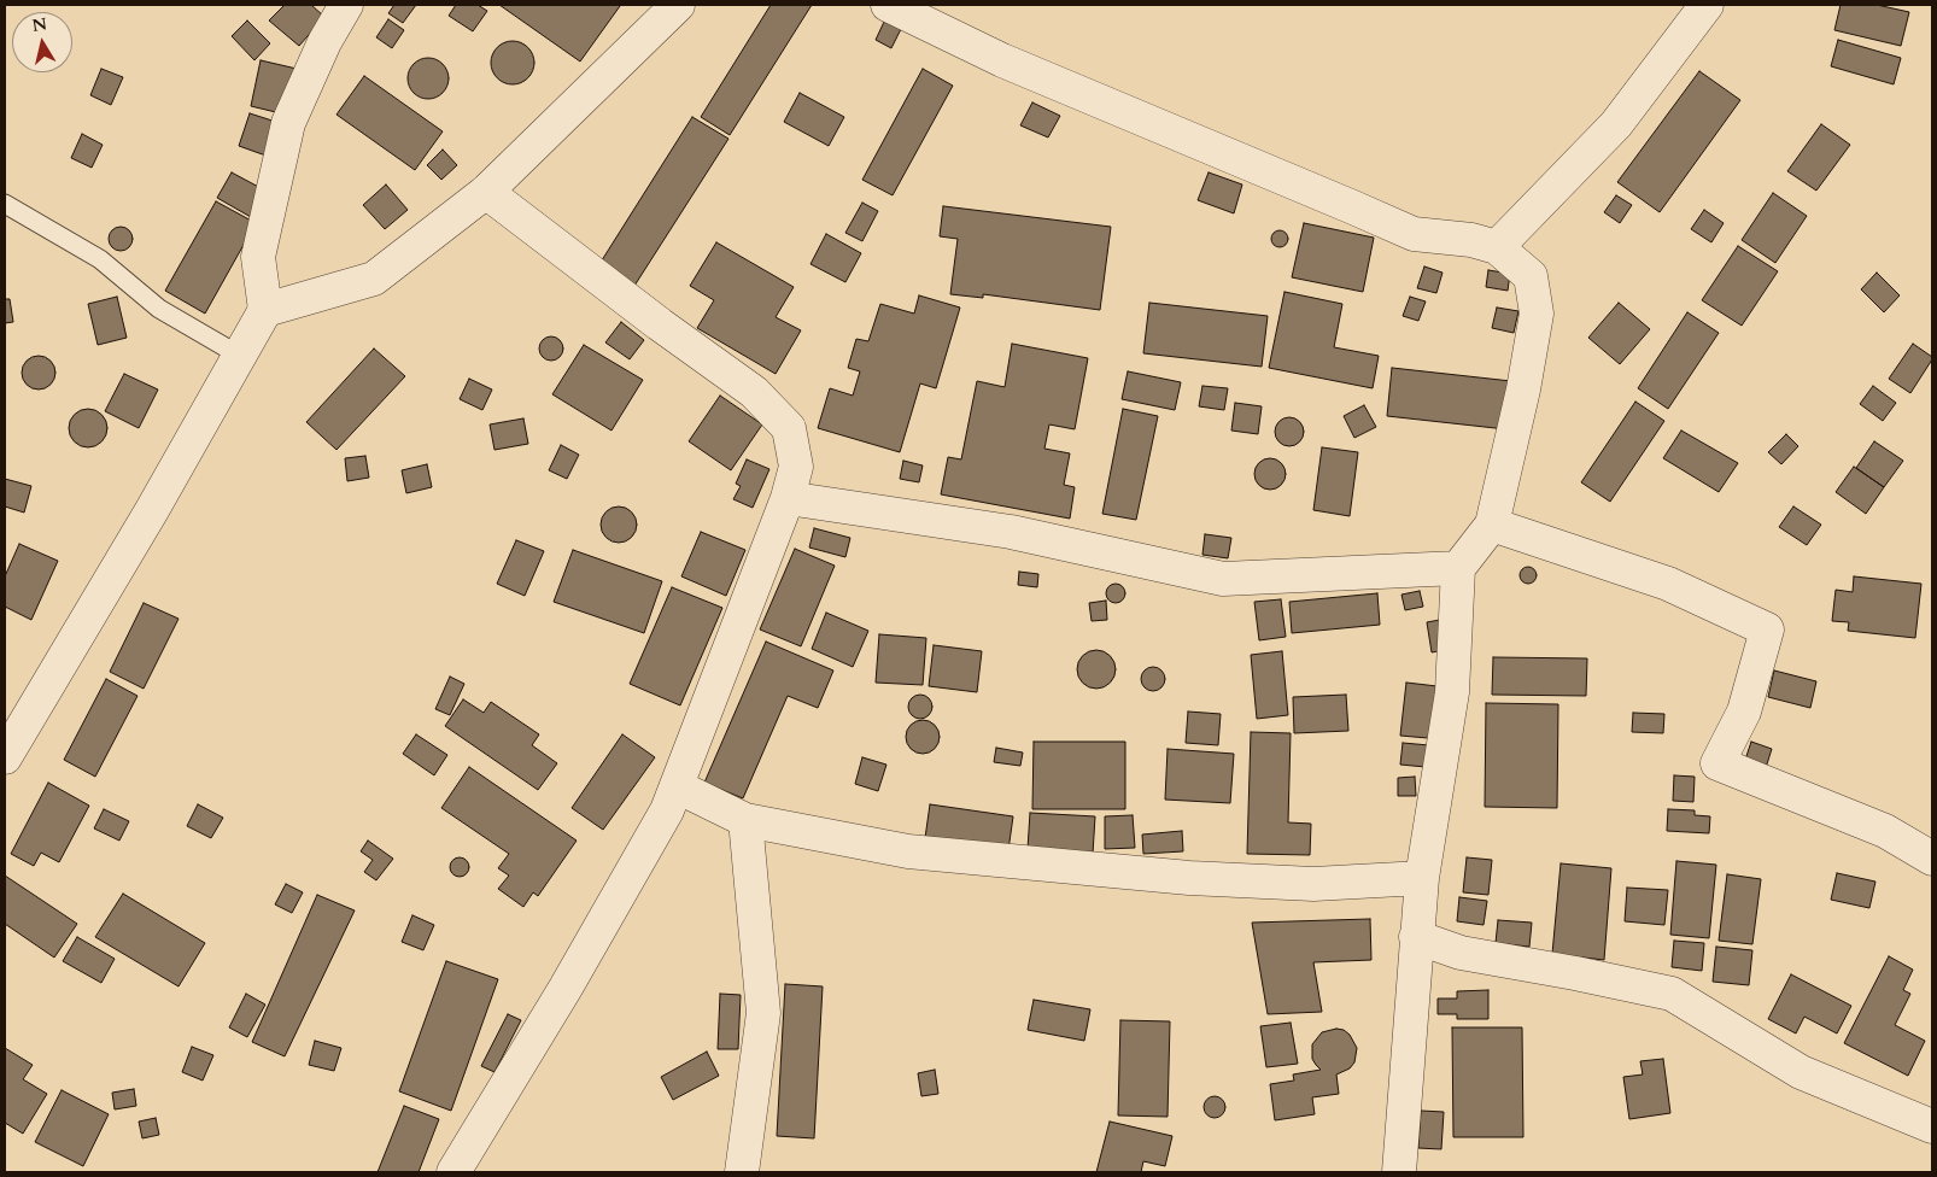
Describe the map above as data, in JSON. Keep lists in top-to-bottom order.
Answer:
{
  "north": "top"
}
